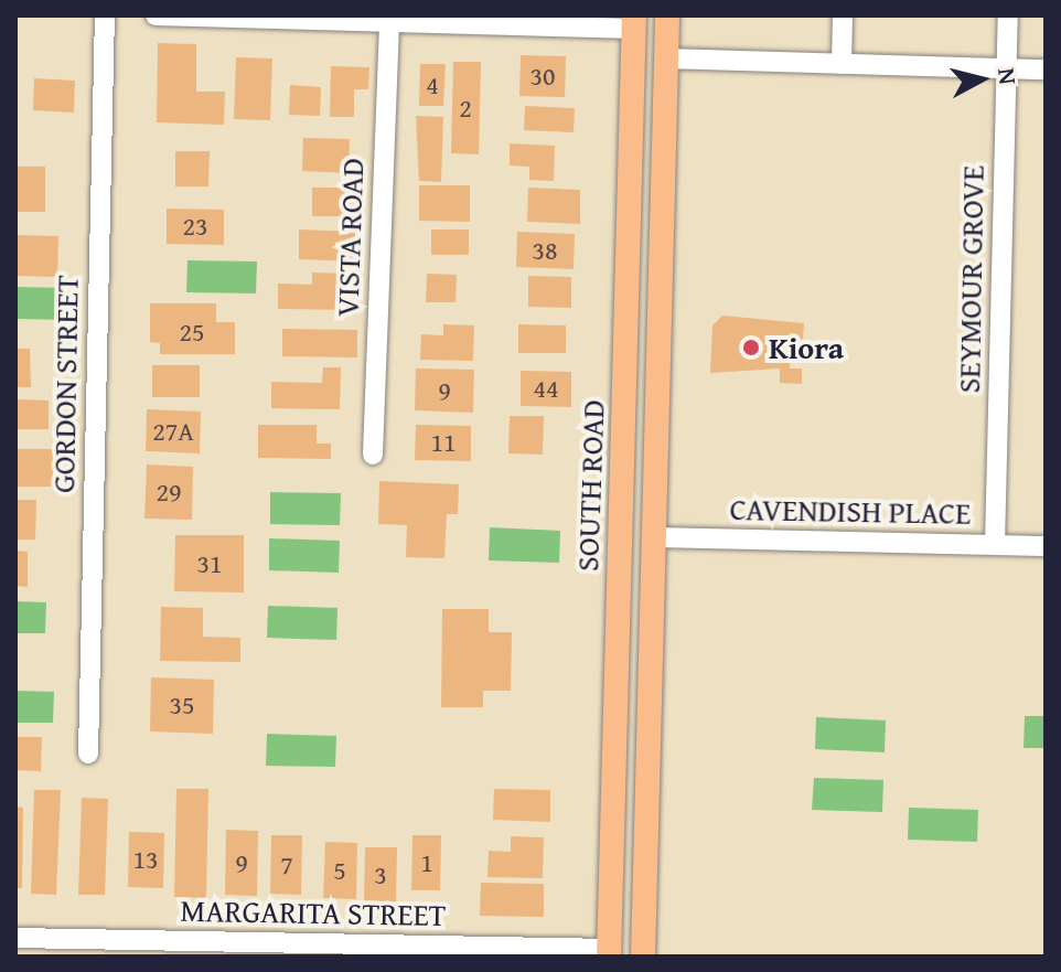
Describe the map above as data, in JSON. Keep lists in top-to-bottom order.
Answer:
{
  "streets": {
    "main road": ["SOUTH ROAD"],
    "street": [
      "VISTA ROAD",
      "SEYMOUR GROVE",
      "GORDON STREET",
      "CAVENDISH PLACE",
      "MARGARITA STREET"
    ]
  },
  "crossings": [
    ["SEYMOUR GROVE", "CAVENDISH PLACE"],
    ["SOUTH ROAD", "CAVENDISH PLACE"],
    ["SOUTH ROAD", "MARGARITA STREET"]
  ],
  "places": ["Kiora"],
  "house_numbers": [
    "30",
    "4",
    "2",
    "23",
    "38",
    "25",
    "44",
    "9",
    "27A",
    "11",
    "29",
    "31",
    "35",
    "13",
    "9",
    "1",
    "7",
    "5",
    "3"
  ],
  "north": "right"
}
